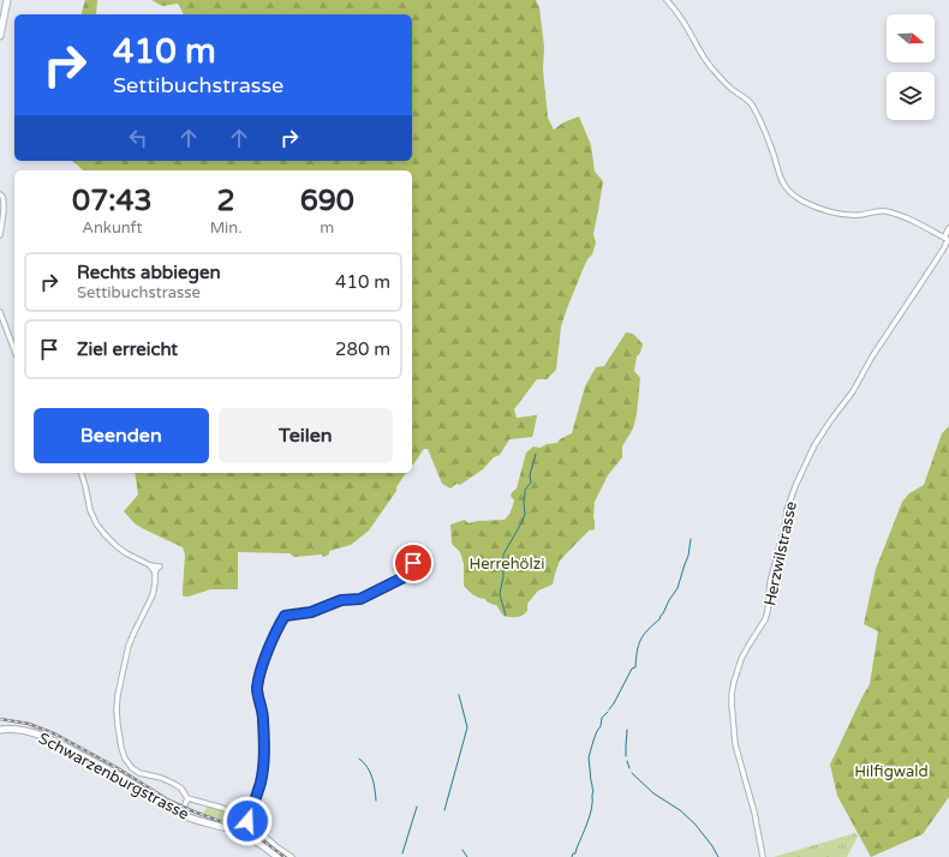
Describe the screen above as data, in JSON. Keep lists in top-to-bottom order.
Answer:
{
  "streets": {
    "main road": ["Schwarzenburgstrasse"],
    "street": ["Herzwilstrasse"]
  },
  "parks": ["Herrehölzi", "Hilfigwald"],
  "north": "right",
  "page": {
    "turn": ["410 m", "Settibuchstrasse"],
    "eta": [
      "07:43",
      "Ankunft",
      "2",
      "Min.",
      "690",
      "m"
    ],
    "list": [
      {
        "name": "Rechts abbiegen",
        "note": "Settibuchstrasse",
        "value": "410 m"
      },
      {
        "name": "Ziel erreicht",
        "value": "280 m"
      }
    ],
    "buttons": ["Beenden", "Teilen"]
  }
}
